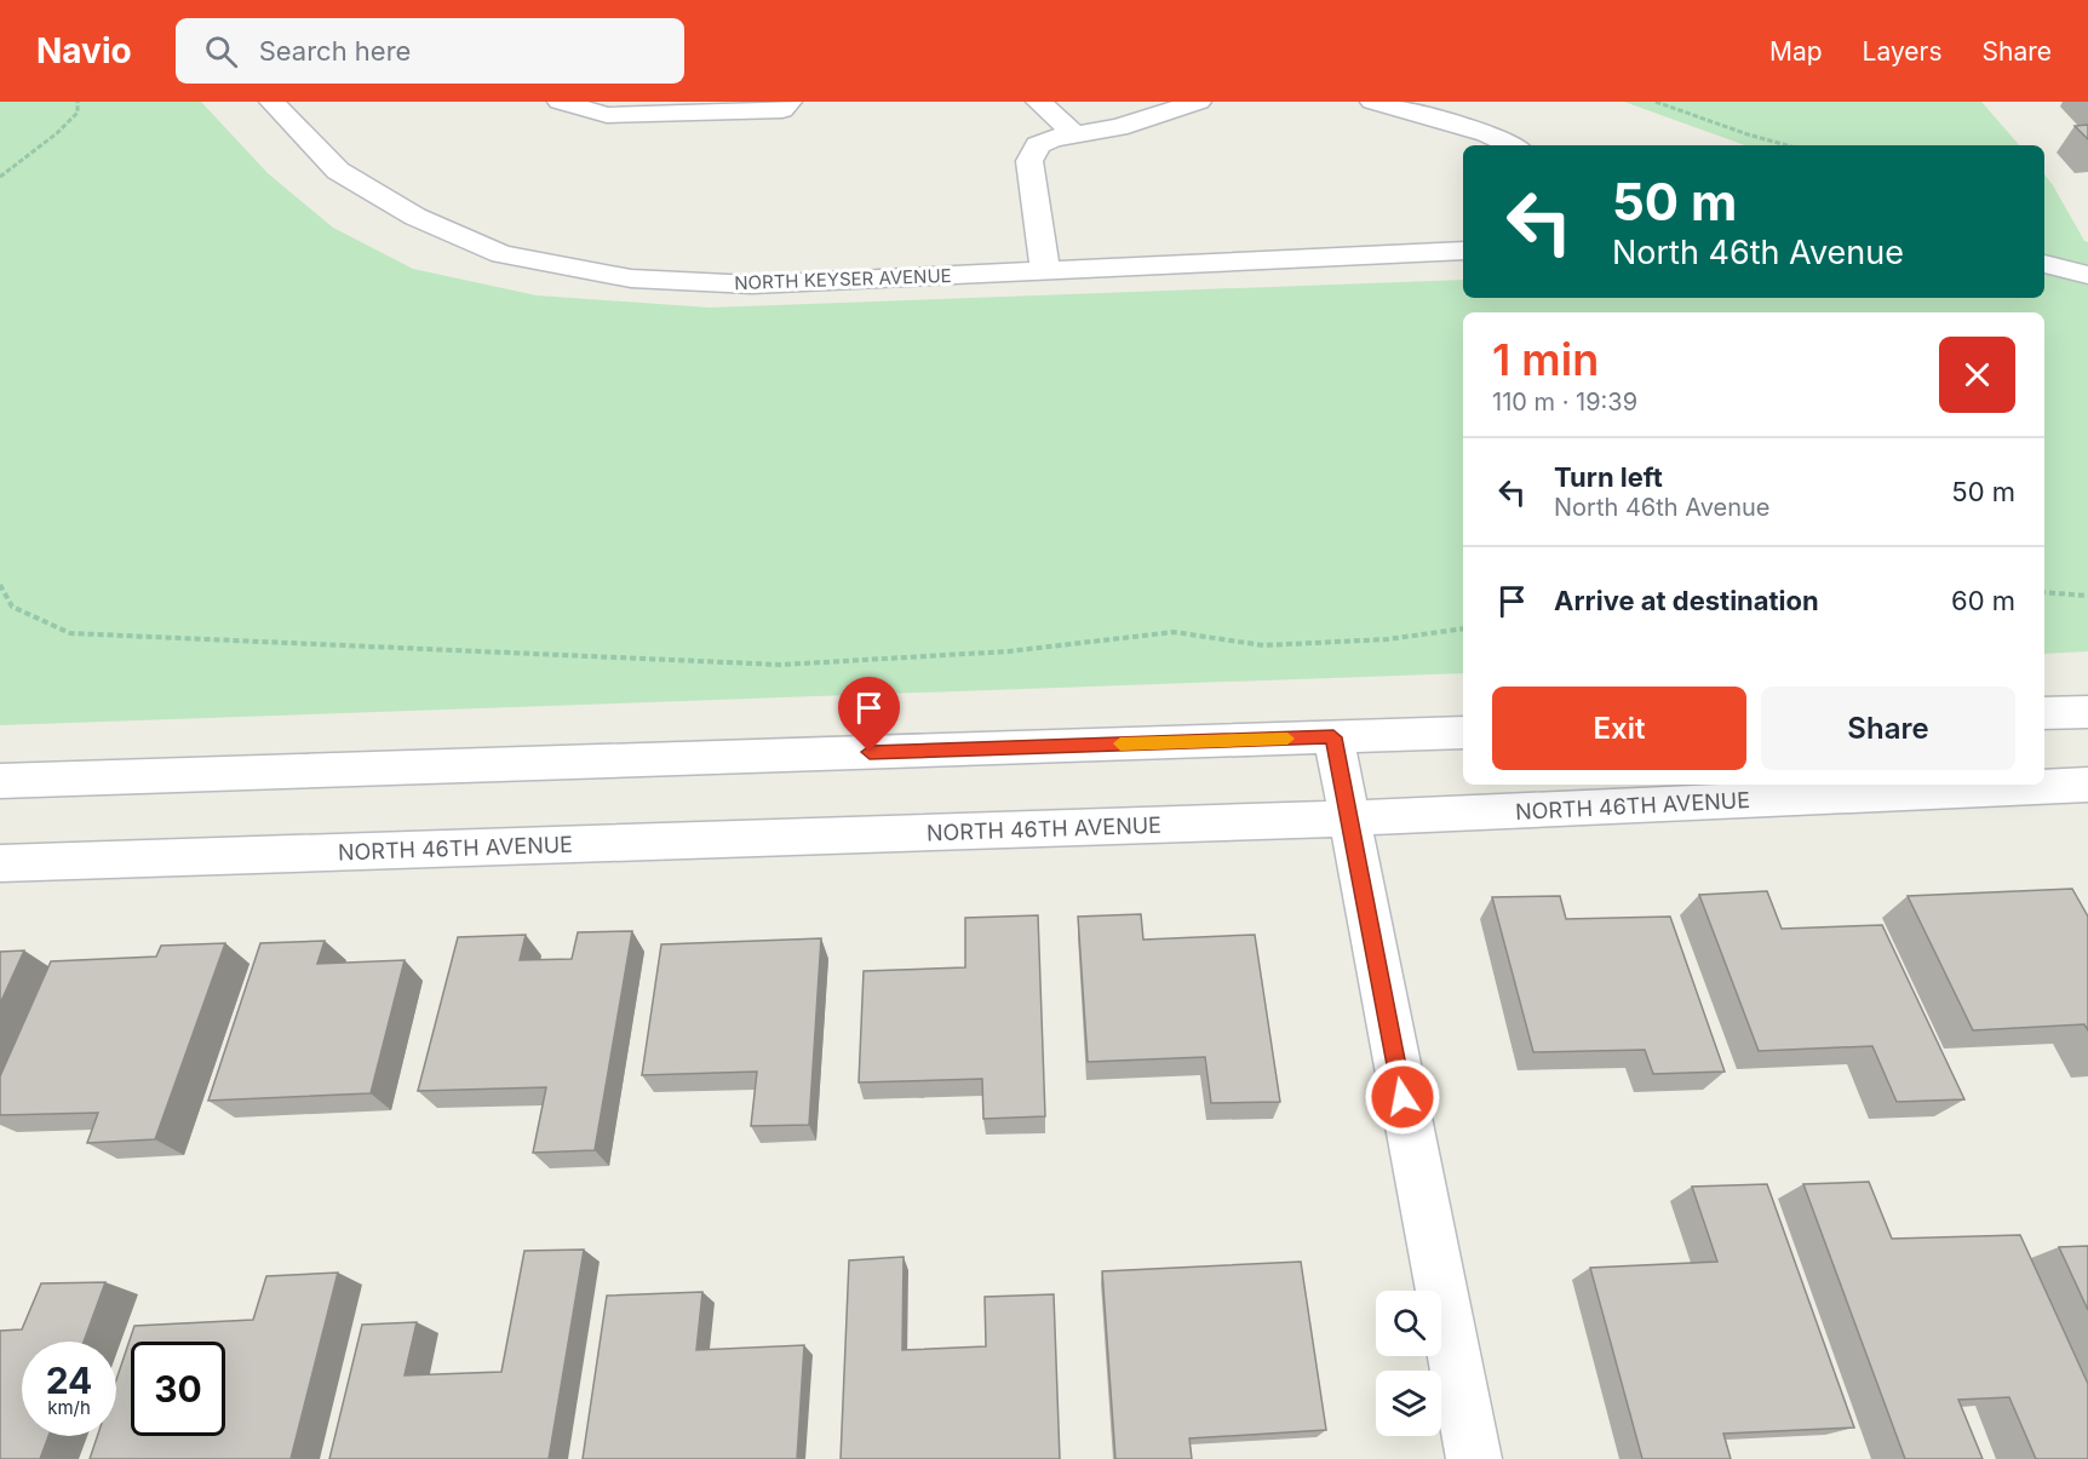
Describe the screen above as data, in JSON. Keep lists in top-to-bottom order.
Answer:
{
  "streets": {
    "street": ["NORTH KEYSER AVENUE", "NORTH 46TH AVENUE"]
  },
  "page": {
    "header": "Navio",
    "search": "Search here",
    "nav": ["Map", "Layers", "Share"],
    "turn": ["50 m", "North 46th Avenue"],
    "heading": ["1 min", "110 m · 19:39"],
    "list": [
      {
        "name": "Turn left",
        "note": "North 46th Avenue",
        "value": "50 m"
      },
      {
        "name": "Arrive at destination",
        "value": "60 m"
      }
    ],
    "buttons": ["Exit", "Share"],
    "speed": "24 km/h",
    "limit": "30"
  }
}
